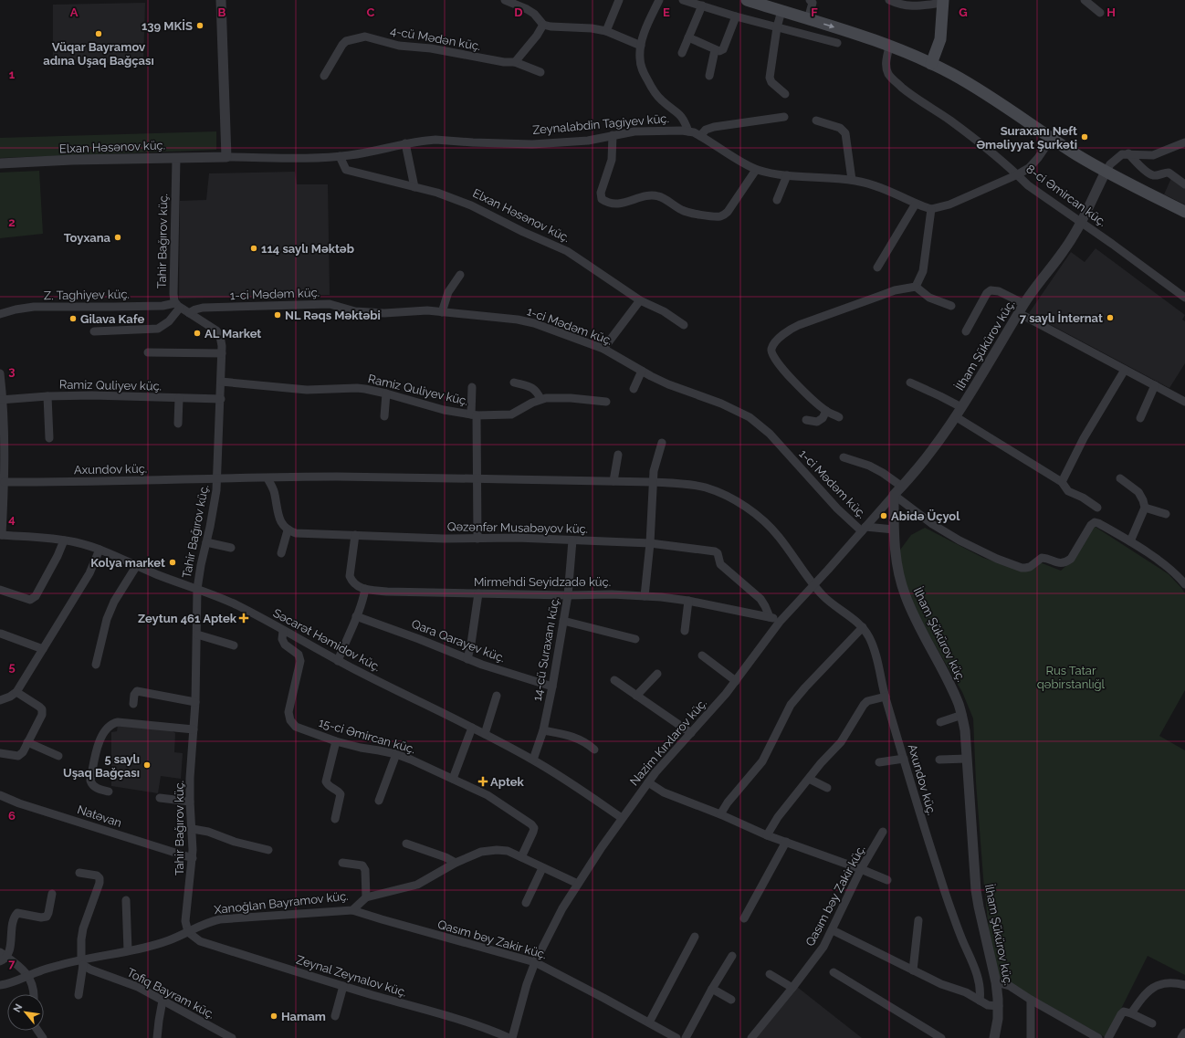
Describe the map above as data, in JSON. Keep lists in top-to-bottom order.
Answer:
{
  "streets": {
    "street": [
      "4-cü Mədən küç.",
      "Zeynalabdin Tagiyev küç.",
      "Elxan Həsənov küç.",
      "8-ci Əmircan küç.",
      "Tahir Bağırov küç.",
      "1-ci Mədəm küç.",
      "Z. Taghiyev küç.",
      "İlham Şükürov küç.",
      "Ramiz Quliyev küç.",
      "Axundov küç.",
      "Qəzənfər Musabəyov küç.",
      "Mirmehdi Seyidzadə küç.",
      "Səcarət Həmidov küç.",
      "Qara Qarayev küç.",
      "14-cü Suraxanı küç.",
      "15-ci Əmircan küç.",
      "Nazim Kırxlarov küç.",
      "Natəvan",
      "Qasım bəy Zakir küç.",
      "Xanoğlan Bayramov küç.",
      "Zeynal Zeynalov küç.",
      "Tofiq Bayram küç."
    ]
  },
  "crossings": [
    ["Zeynalabdin Tagiyev küç.", "Elxan Həsənov küç."],
    ["Elxan Həsənov küç.", "Tahir Bağırov küç."],
    ["8-ci Əmircan küç.", "İlham Şükürov küç."],
    ["Tahir Bağırov küç.", "1-ci Mədəm küç."],
    ["Tahir Bağırov küç.", "Z. Taghiyev küç."],
    ["Tahir Bağırov küç.", "Ramiz Quliyev küç."],
    ["Tahir Bağırov küç.", "Axundov küç."],
    ["Tahir Bağırov küç.", "Səcarət Həmidov küç."],
    ["Tahir Bağırov küç.", "Natəvan"],
    ["Tahir Bağırov küç.", "Xanoğlan Bayramov küç."],
    ["Tahir Bağırov küç.", "Zeynal Zeynalov küç."],
    ["Tahir Bağırov küç.", "Tofiq Bayram küç."],
    ["1-ci Mədəm küç.", "Nazim Kırxlarov küç."],
    ["İlham Şükürov küç.", "Nazim Kırxlarov küç."],
    ["Axundov küç.", "Nazim Kırxlarov küç."],
    ["Qəzənfər Musabəyov küç.", "Mirmehdi Seyidzadə küç."],
    ["Qəzənfər Musabəyov küç.", "14-cü Suraxanı küç."],
    ["Mirmehdi Seyidzadə küç.", "14-cü Suraxanı küç."],
    ["Mirmehdi Seyidzadə küç.", "Nazim Kırxlarov küç."],
    ["Səcarət Həmidov küç.", "14-cü Suraxanı küç."],
    ["Səcarət Həmidov küç.", "15-ci Əmircan küç."],
    ["Səcarət Həmidov küç.", "Nazim Kırxlarov küç."],
    ["Qara Qarayev küç.", "14-cü Suraxanı küç."],
    ["15-ci Əmircan küç.", "Xanoğlan Bayramov küç."],
    ["Nazim Kırxlarov küç.", "Qasım bəy Zakir küç."],
    ["Nazim Kırxlarov küç.", "Xanoğlan Bayramov küç."],
    ["Nazim Kırxlarov küç.", "Zeynal Zeynalov küç."],
    ["Qasım bəy Zakir küç.", "Xanoğlan Bayramov küç."],
    ["Xanoğlan Bayramov küç.", "Zeynal Zeynalov küç."],
    ["Xanoğlan Bayramov küç.", "Tofiq Bayram küç."],
    ["Zeynal Zeynalov küç.", "Tofiq Bayram küç."]
  ],
  "parks": ["Rus Tatar qəbirstanlığl"],
  "places": {
    "other": [
      "139 MKİS",
      "Vüqar Bayramov adına Uşaq Bağçası",
      "Suraxanı Neft Əməliyyat Şurkəti",
      "Toyxana",
      "114 saylı Məktəb",
      "NL Rəqs Məktəbi",
      "7 saylı İnternat",
      "Gilava Kafe",
      "AL Market",
      "Abidə Üçyol",
      "Kolya market",
      "5 saylı Uşaq Bağçası",
      "Hamam"
    ],
    "health": ["Zeytun 461 Aptek", "Aptek"]
  },
  "north": "top left",
  "grid": {
    "columns": [
      "A",
      "B",
      "C",
      "D",
      "E",
      "F",
      "G",
      "H"
    ],
    "rows": [
      "1",
      "2",
      "3",
      "4",
      "5",
      "6",
      "7"
    ]
  }
}
